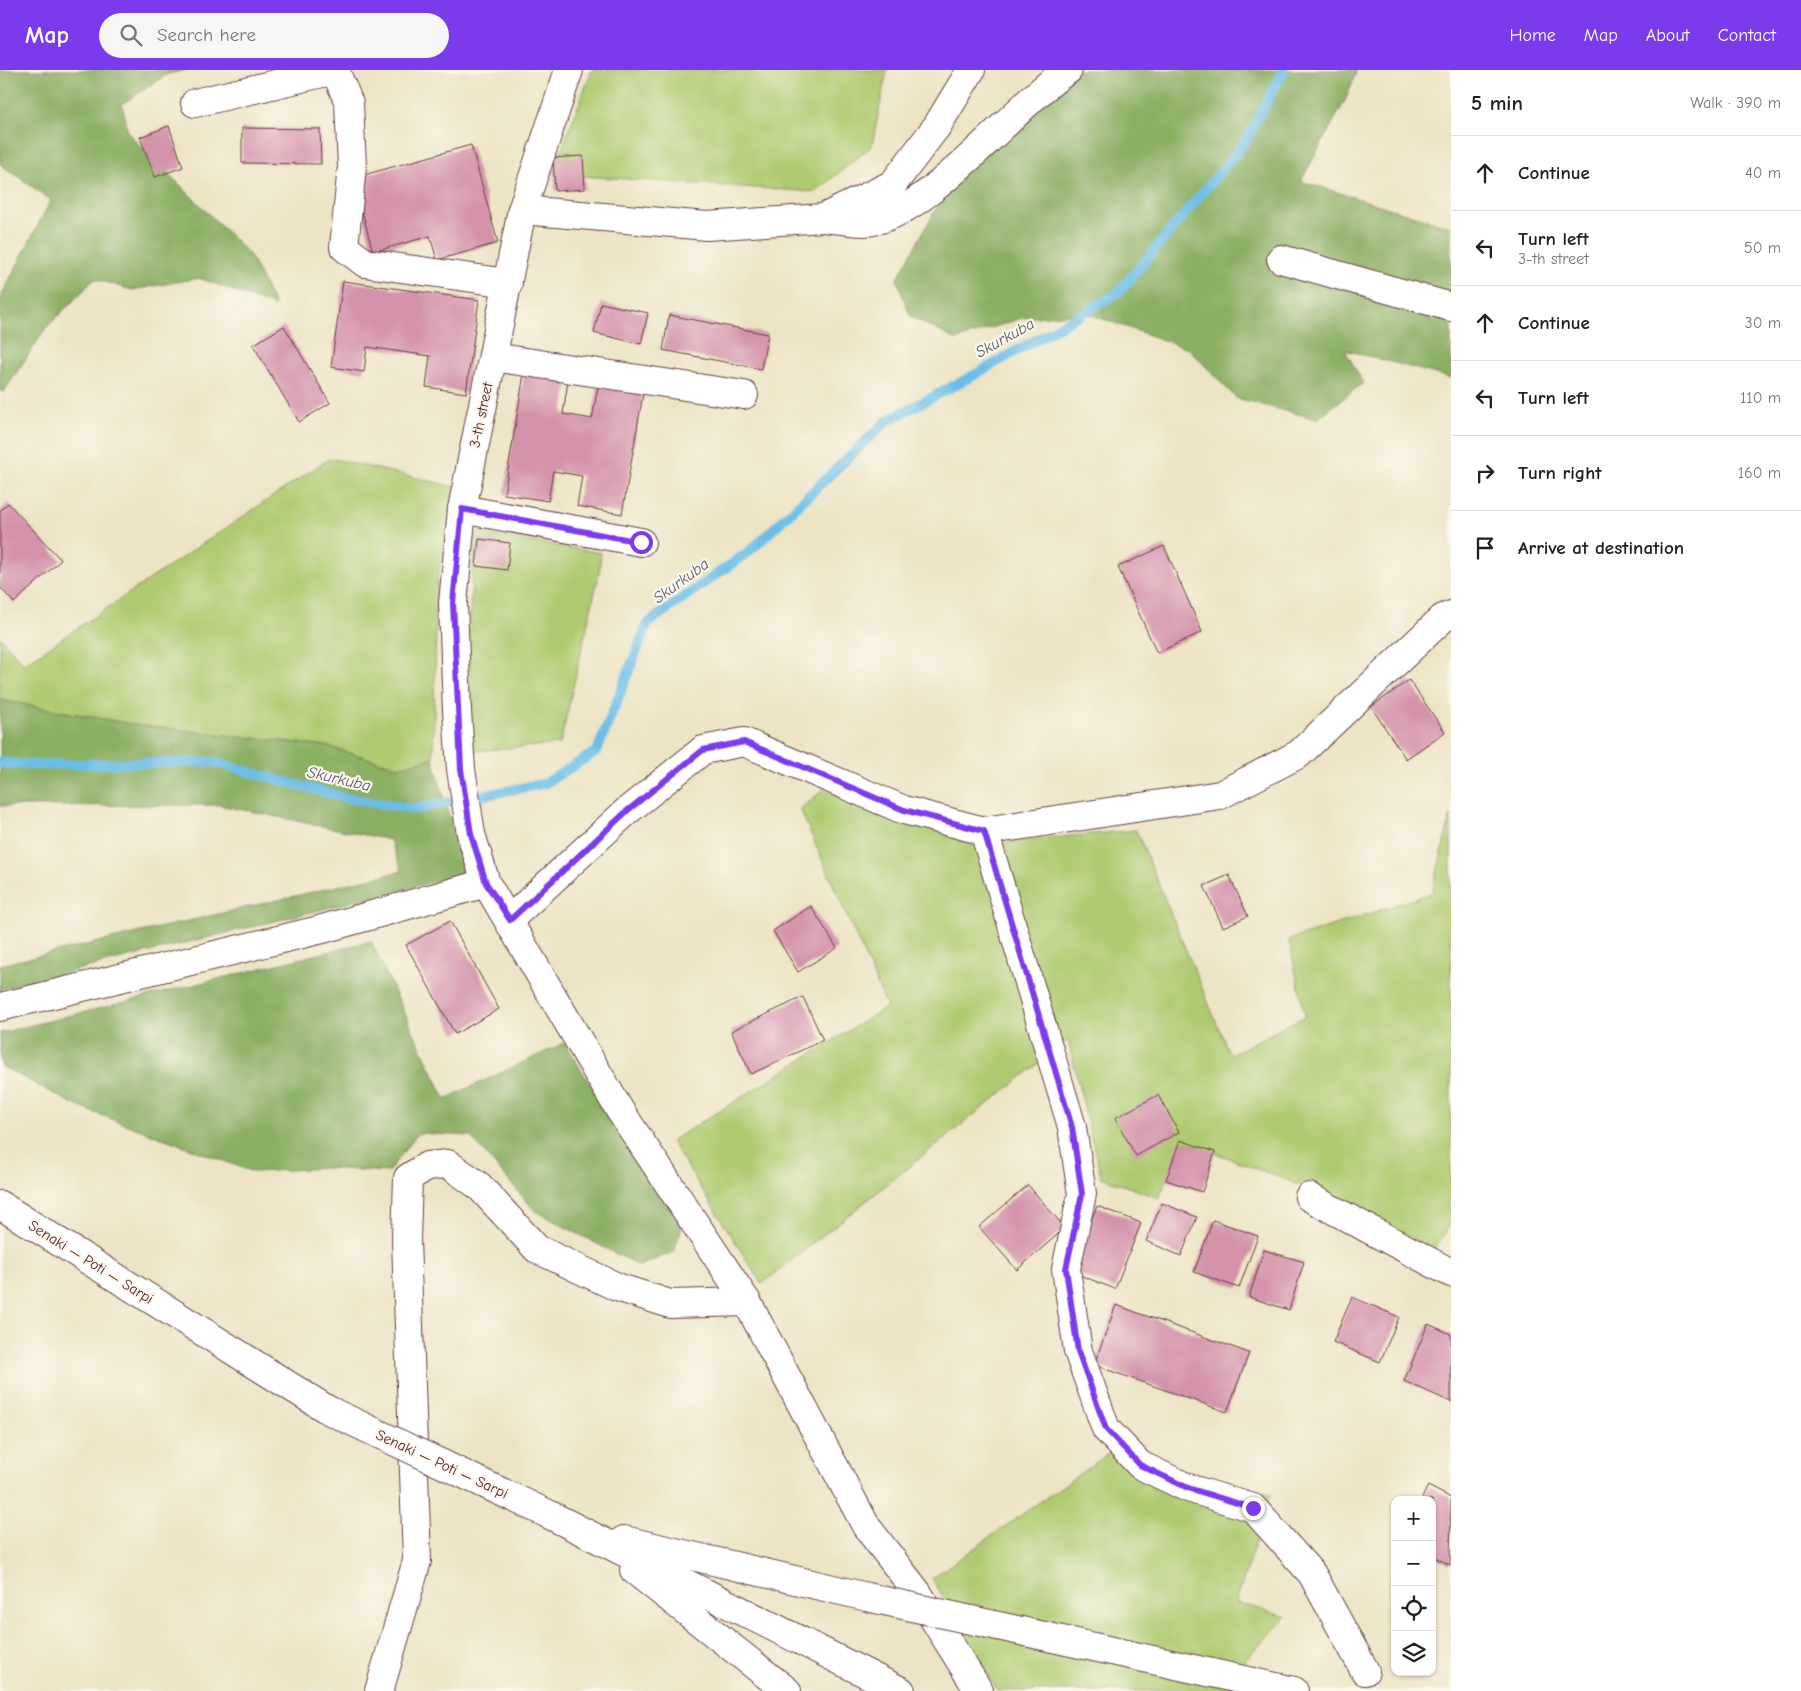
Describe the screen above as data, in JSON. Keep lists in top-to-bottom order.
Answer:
{
  "streets": {
    "main road": ["3-th street", "Senaki — Poti — Sarpi"]
  },
  "water": ["Skurkuba"],
  "page": {
    "header": "Map",
    "search": "Search here",
    "nav": [
      "Home",
      "Map",
      "About",
      "Contact"
    ],
    "heading": ["5 min", "Walk · 390 m"],
    "list": [
      ["Continue", "40 m"],
      ["Turn left", "3-th street", "50 m"],
      ["Continue", "30 m"],
      ["Turn left", "110 m"],
      ["Turn right", "160 m"],
      "Arrive at destination"
    ],
    "map_buttons": ["+", "−"]
  }
}
